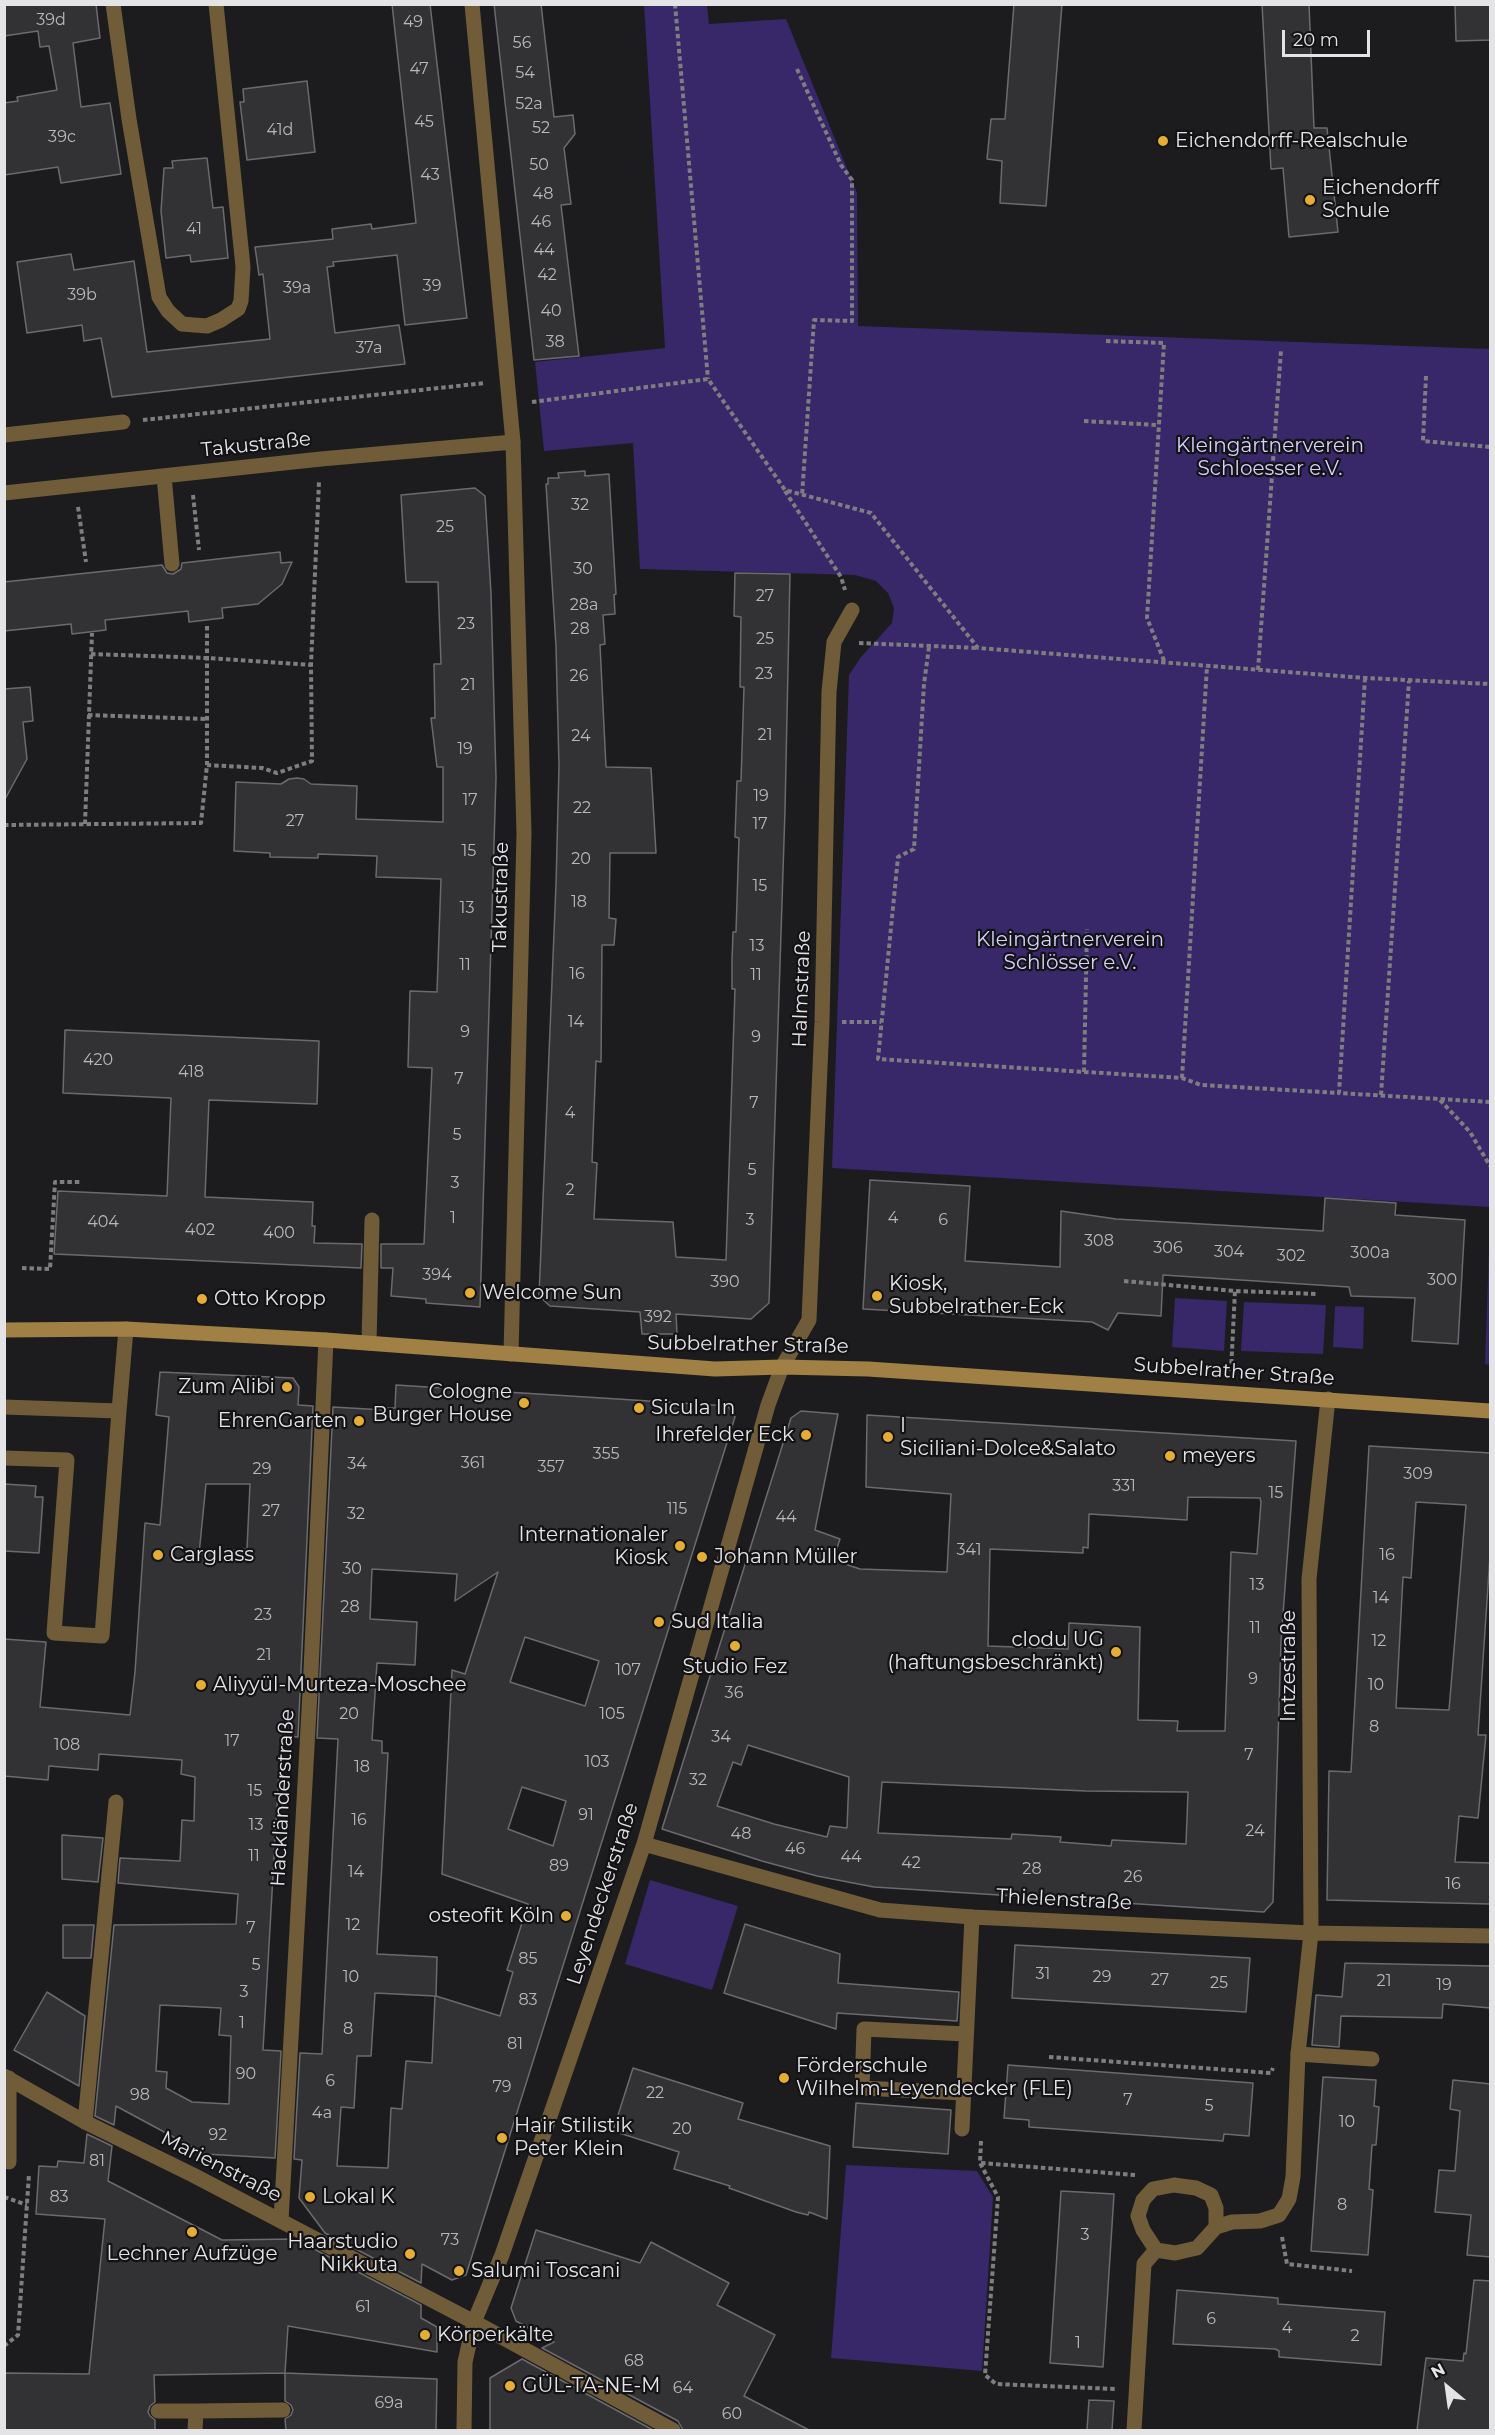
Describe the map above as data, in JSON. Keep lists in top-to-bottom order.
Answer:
{
  "streets": {
    "main road": ["Subbelrather Straße"],
    "street": [
      "Takustraße",
      "Halmstraße",
      "Intzestraße",
      "Hackländerstraße",
      "Leyendeckerstraße",
      "Thielenstraße",
      "Marienstraße"
    ]
  },
  "crossings": [
    ["Takustraße", "Subbelrather Straße"],
    ["Halmstraße", "Subbelrather Straße"],
    ["Halmstraße", "Leyendeckerstraße"],
    ["Subbelrather Straße", "Intzestraße"],
    ["Subbelrather Straße", "Hackländerstraße"],
    ["Subbelrather Straße", "Leyendeckerstraße"],
    ["Intzestraße", "Thielenstraße"],
    ["Hackländerstraße", "Marienstraße"],
    ["Leyendeckerstraße", "Thielenstraße"],
    ["Leyendeckerstraße", "Marienstraße"]
  ],
  "parks": ["Kleingärtnerverein Schloesser e.V.", "Kleingärtnerverein Schlösser e.V."],
  "places": [
    "Eichendorff-Realschule",
    "Eichendorff Schule",
    "Welcome Sun",
    "Kiosk, Subbelrather-Eck",
    "Otto Kropp",
    "Zum Alibi",
    "Cologne Burger House",
    "Sicula In",
    "EhrenGarten",
    "Ihrefelder Eck",
    "I Siciliani-Dolce&Salato",
    "meyers",
    "Internationaler Kiosk",
    "Carglass",
    "Johann Müller",
    "Sud Italia",
    "Studio Fez",
    "clodu UG (haftungsbeschränkt)",
    "Aliyyül-Murteza-Moschee",
    "osteofit Köln",
    "Förderschule Wilhelm-Leyendecker (FLE)",
    "Hair Stilistik Peter Klein",
    "Lokal K",
    "Lechner Aufzüge",
    "Haarstudio Nikkuta",
    "Salumi Toscani",
    "Körperkälte",
    "GÜL-TA-NE-M"
  ],
  "house_numbers": [
    "39d",
    "49",
    "56",
    "47",
    "54",
    "52a",
    "45",
    "52",
    "41d",
    "39c",
    "50",
    "43",
    "48",
    "46",
    "41",
    "44",
    "42",
    "39",
    "39a",
    "39b",
    "40",
    "38",
    "37a",
    "32",
    "25",
    "30",
    "27",
    "28a",
    "23",
    "28",
    "25",
    "23",
    "26",
    "21",
    "21",
    "24",
    "19",
    "19",
    "17",
    "22",
    "27",
    "17",
    "15",
    "20",
    "15",
    "18",
    "13",
    "13",
    "11",
    "16",
    "11",
    "14",
    "9",
    "9",
    "420",
    "418",
    "7",
    "7",
    "4",
    "5",
    "5",
    "3",
    "2",
    "1",
    "4",
    "3",
    "6",
    "404",
    "402",
    "400",
    "308",
    "306",
    "304",
    "300a",
    "302",
    "394",
    "300",
    "390",
    "392",
    "355",
    "361",
    "34",
    "357",
    "29",
    "309",
    "331",
    "15",
    "115",
    "27",
    "32",
    "44",
    "341",
    "16",
    "30",
    "13",
    "14",
    "28",
    "23",
    "11",
    "12",
    "21",
    "107",
    "9",
    "10",
    "36",
    "20",
    "105",
    "8",
    "34",
    "17",
    "108",
    "7",
    "103",
    "18",
    "32",
    "15",
    "91",
    "16",
    "13",
    "24",
    "48",
    "46",
    "11",
    "44",
    "42",
    "89",
    "28",
    "14",
    "26",
    "16",
    "12",
    "7",
    "85",
    "5",
    "31",
    "10",
    "29",
    "27",
    "21",
    "25",
    "19",
    "3",
    "83",
    "1",
    "8",
    "81",
    "90",
    "6",
    "79",
    "22",
    "98",
    "7",
    "5",
    "4a",
    "10",
    "20",
    "92",
    "81",
    "83",
    "8",
    "3",
    "73",
    "61",
    "6",
    "4",
    "2",
    "1",
    "68",
    "64",
    "69a",
    "60"
  ],
  "scale_bar": "20 m",
  "north": "top left"
}
